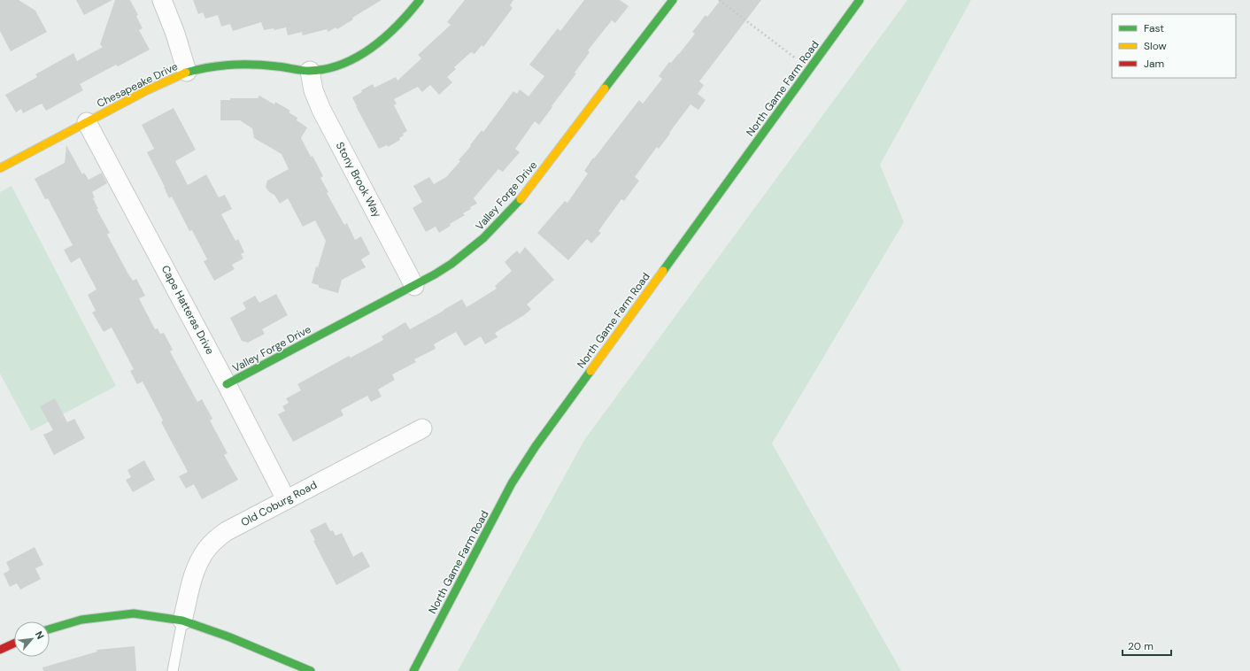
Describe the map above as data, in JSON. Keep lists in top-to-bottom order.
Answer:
{
  "streets": {
    "street": [
      "Chesapeake Drive",
      "North Game Farm Road",
      "Stony Brook Way",
      "Valley Forge Drive",
      "Cape Hatteras Drive",
      "Old Coburg Road"
    ]
  },
  "crossings": [
    ["Chesapeake Drive", "Stony Brook Way"],
    ["Chesapeake Drive", "Cape Hatteras Drive"],
    ["Stony Brook Way", "Valley Forge Drive"],
    ["Valley Forge Drive", "Cape Hatteras Drive"],
    ["Cape Hatteras Drive", "Old Coburg Road"]
  ],
  "legend": ["Fast", "Slow", "Jam"],
  "scale_bar": "20 m",
  "north": "top right"
}
